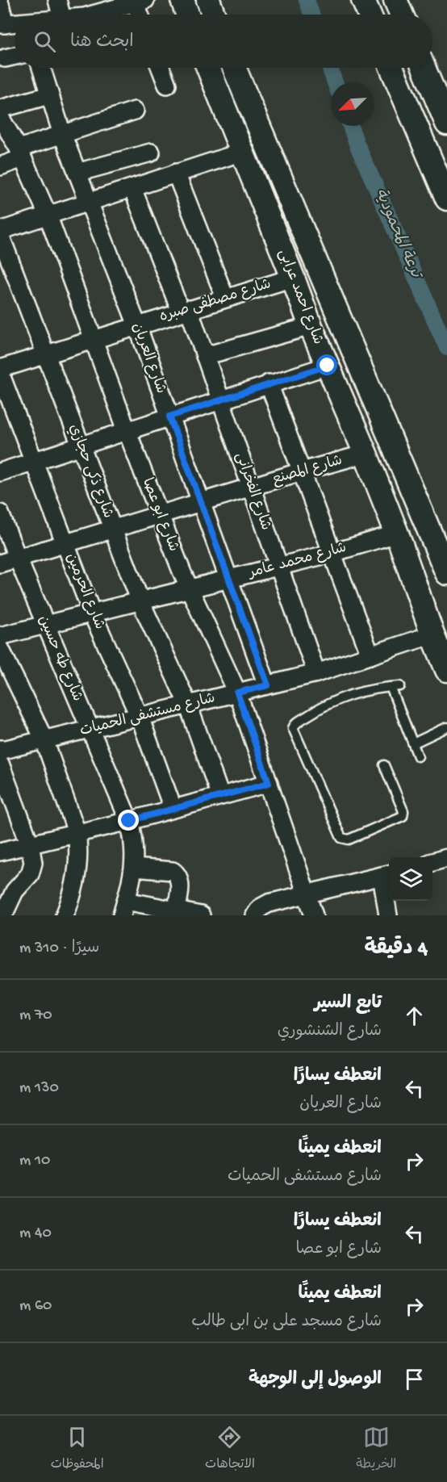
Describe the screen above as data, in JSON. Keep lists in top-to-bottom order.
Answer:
{
  "streets": {
    "main road": ["شارع احمد عرابى"],
    "street": [
      "شارع مصطفى صبره",
      "شارع العريان",
      "شارع المصنع",
      "شارع ذكى حجازي",
      "شارع الفخرانى",
      "شارع ابو عصا",
      "شارع محمد عامر",
      "شارع الحرمين",
      "شارع طه حسين",
      "شارع مستشفى الحميات"
    ]
  },
  "crossings": [
    ["شارع احمد عرابى", "شارع مصطفى صبره"],
    ["شارع احمد عرابى", "شارع المصنع"],
    ["شارع احمد عرابى", "شارع محمد عامر"],
    ["شارع احمد عرابى", "شارع مستشفى الحميات"],
    ["شارع مصطفى صبره", "شارع العريان"],
    ["شارع مصطفى صبره", "شارع ذكى حجازي"],
    ["شارع مصطفى صبره", "شارع الفخرانى"],
    ["شارع مصطفى صبره", "شارع ابو عصا"],
    ["شارع العريان", "شارع المصنع"],
    ["شارع العريان", "شارع محمد عامر"],
    ["شارع العريان", "شارع مستشفى الحميات"],
    ["شارع المصنع", "شارع ذكى حجازي"],
    ["شارع المصنع", "شارع الفخرانى"],
    ["شارع المصنع", "شارع ابو عصا"],
    ["شارع المصنع", "شارع الحرمين"],
    ["شارع المصنع", "شارع طه حسين"],
    ["شارع ذكى حجازي", "شارع محمد عامر"],
    ["شارع ذكى حجازي", "شارع مستشفى الحميات"],
    ["شارع الفخرانى", "شارع محمد عامر"],
    ["شارع الفخرانى", "شارع مستشفى الحميات"],
    ["شارع ابو عصا", "شارع محمد عامر"],
    ["شارع ابو عصا", "شارع مستشفى الحميات"],
    ["شارع محمد عامر", "شارع الحرمين"],
    ["شارع محمد عامر", "شارع طه حسين"],
    ["شارع الحرمين", "شارع مستشفى الحميات"],
    ["شارع طه حسين", "شارع مستشفى الحميات"]
  ],
  "water": ["ترعة المحمودية"],
  "north": "bottom left",
  "page": {
    "search": "ابحث هنا",
    "heading": ["4 دقيقة", "سيرًا · 310 m"],
    "list": [
      ["تابع السير", "شارع الشنشوري", "70 m"],
      ["انعطف يسارًا", "شارع العريان", "130 m"],
      ["انعطف يمينًا", "شارع مستشفى الحميات", "10 m"],
      ["انعطف يسارًا", "شارع ابو عصا", "40 m"],
      ["انعطف يمينًا", "شارع مسجد على بن ابى طالب", "60 m"],
      "الوصول إلى الوجهة"
    ],
    "nav": ["الخريطة", "الاتجاهات", "المحفوظات"]
  }
}
